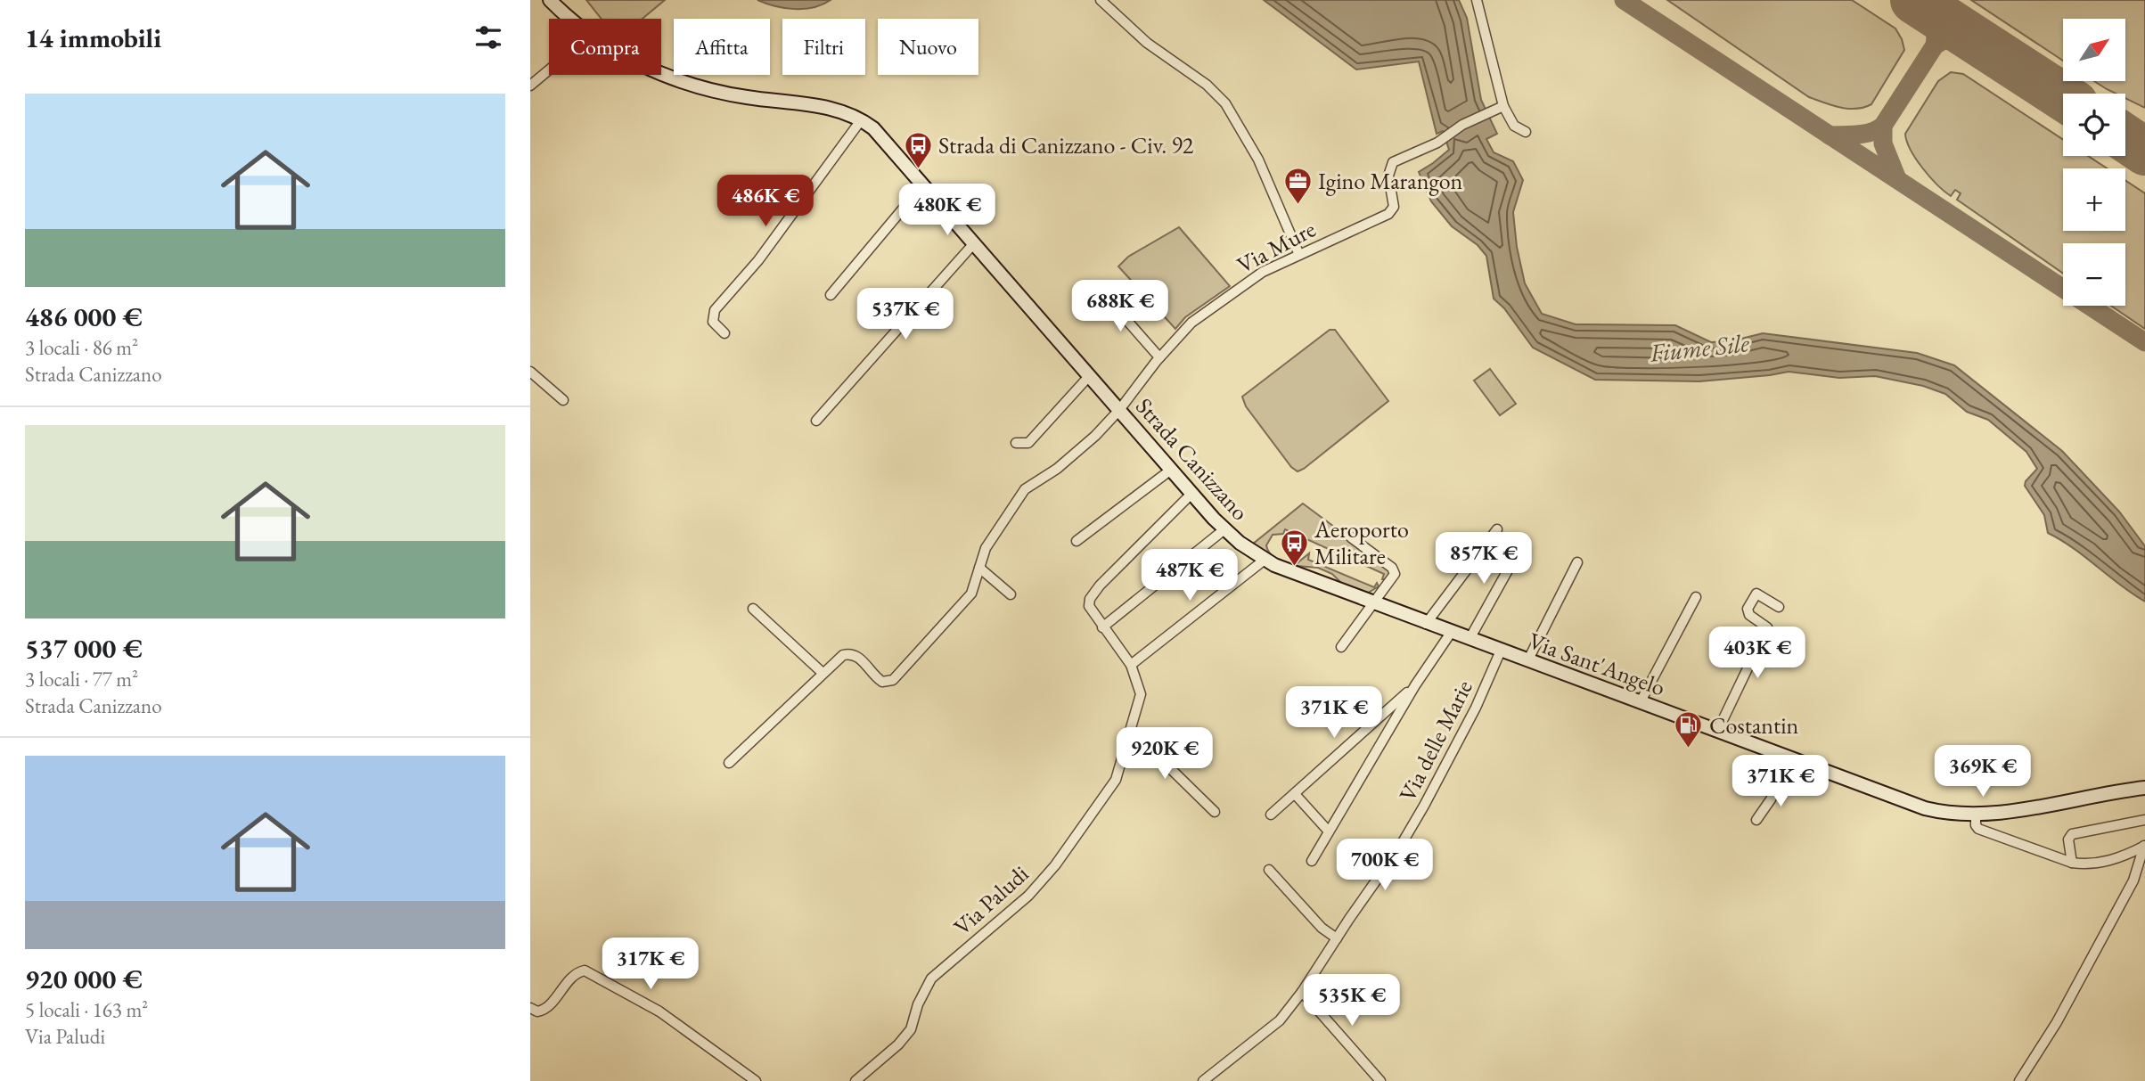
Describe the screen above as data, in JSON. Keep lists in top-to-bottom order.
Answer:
{
  "streets": {
    "street": [
      "Via Mure",
      "Strada Canizzano",
      "Via Sant'Angelo",
      "Via delle Marie",
      "Via Paludi"
    ]
  },
  "crossings": [
    ["Via Mure", "Strada Canizzano"],
    ["Strada Canizzano", "Via Sant'Angelo"],
    ["Strada Canizzano", "Via delle Marie"],
    ["Strada Canizzano", "Via Paludi"],
    ["Via Sant'Angelo", "Via delle Marie"]
  ],
  "water": ["Fiume Sile"],
  "places": {
    "bus stop": ["Strada di Canizzano - Civ. 92", "Aeroporto Militare"],
    "office": ["Igino Marangon"],
    "fuel station": ["Costantin"]
  },
  "north": "top right",
  "page": {
    "heading": "14 immobili",
    "map_buttons": ["+", "−"],
    "chip": [
      "Compra",
      "Affitta",
      "Filtri",
      "Nuovo"
    ],
    "list": [
      {
        "name": "486 000 €",
        "note": "3 locali · 86 m² · Strada Canizzano"
      },
      {
        "name": "537 000 €",
        "note": "3 locali · 77 m² · Strada Canizzano"
      },
      {
        "name": "920 000 €",
        "note": "5 locali · 163 m² · Via Paludi"
      }
    ],
    "price": [
      "486K €",
      "480K €",
      "688K €",
      "537K €",
      "857K €",
      "487K €",
      "403K €",
      "371K €",
      "920K €",
      "369K €",
      "371K €",
      "700K €",
      "317K €",
      "535K €"
    ]
  }
}
